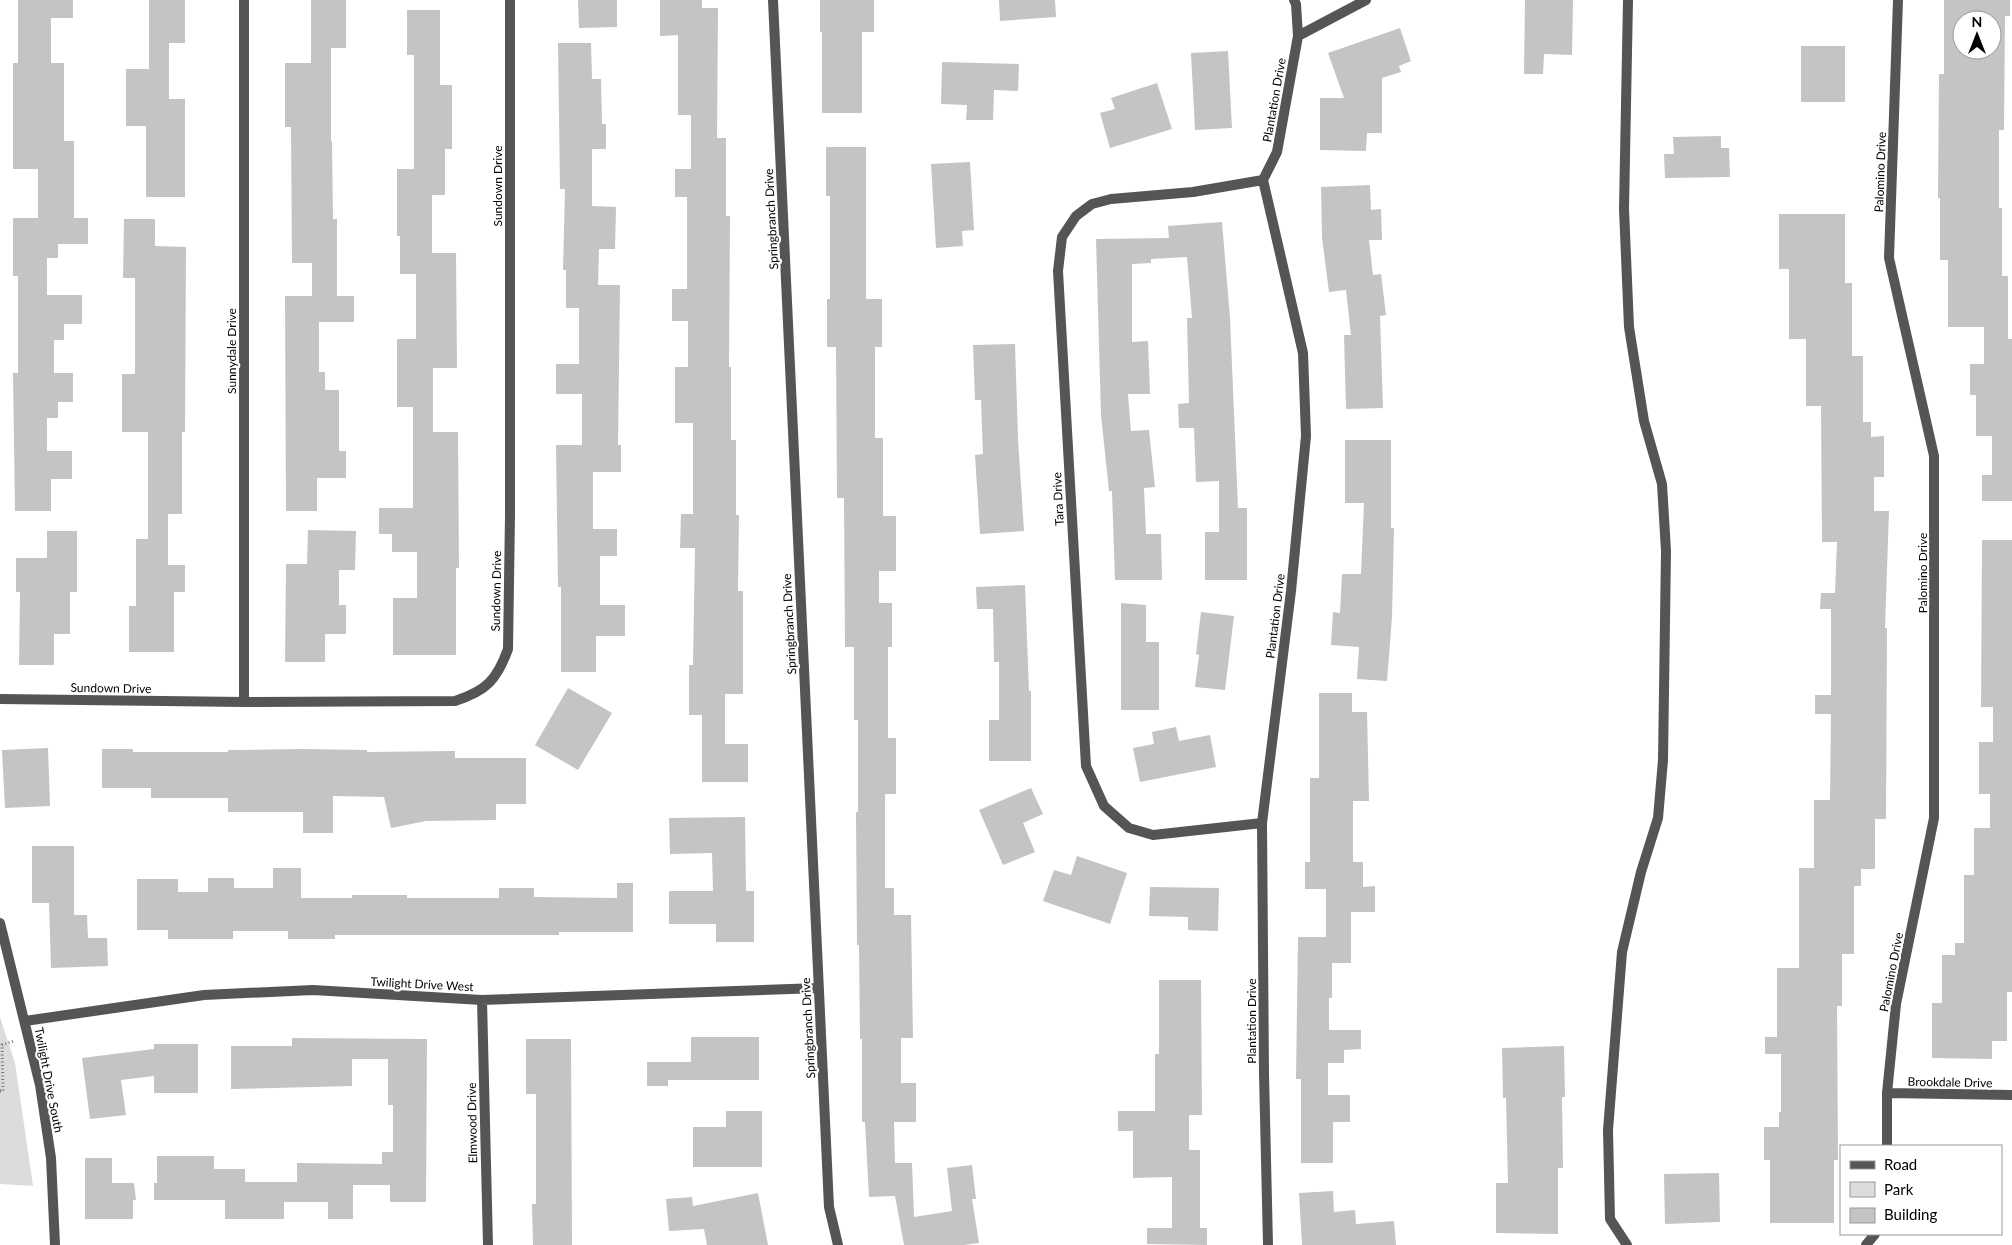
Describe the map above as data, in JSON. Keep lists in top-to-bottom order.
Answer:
{
  "streets": {
    "street": [
      "Plantation Drive",
      "Palomino Drive",
      "Sundown Drive",
      "Springbranch Drive",
      "Sunnydale Drive",
      "Tara Drive",
      "Twilight Drive West",
      "Twilight Drive South",
      "Brookdale Drive",
      "Elmwood Drive"
    ]
  },
  "crossings": [
    ["Plantation Drive", "Tara Drive"],
    ["Palomino Drive", "Brookdale Drive"],
    ["Sundown Drive", "Sunnydale Drive"],
    ["Springbranch Drive", "Twilight Drive West"],
    ["Twilight Drive West", "Twilight Drive South"],
    ["Twilight Drive West", "Elmwood Drive"]
  ],
  "legend": ["Road", "Park", "Building"],
  "north": "top"
}
